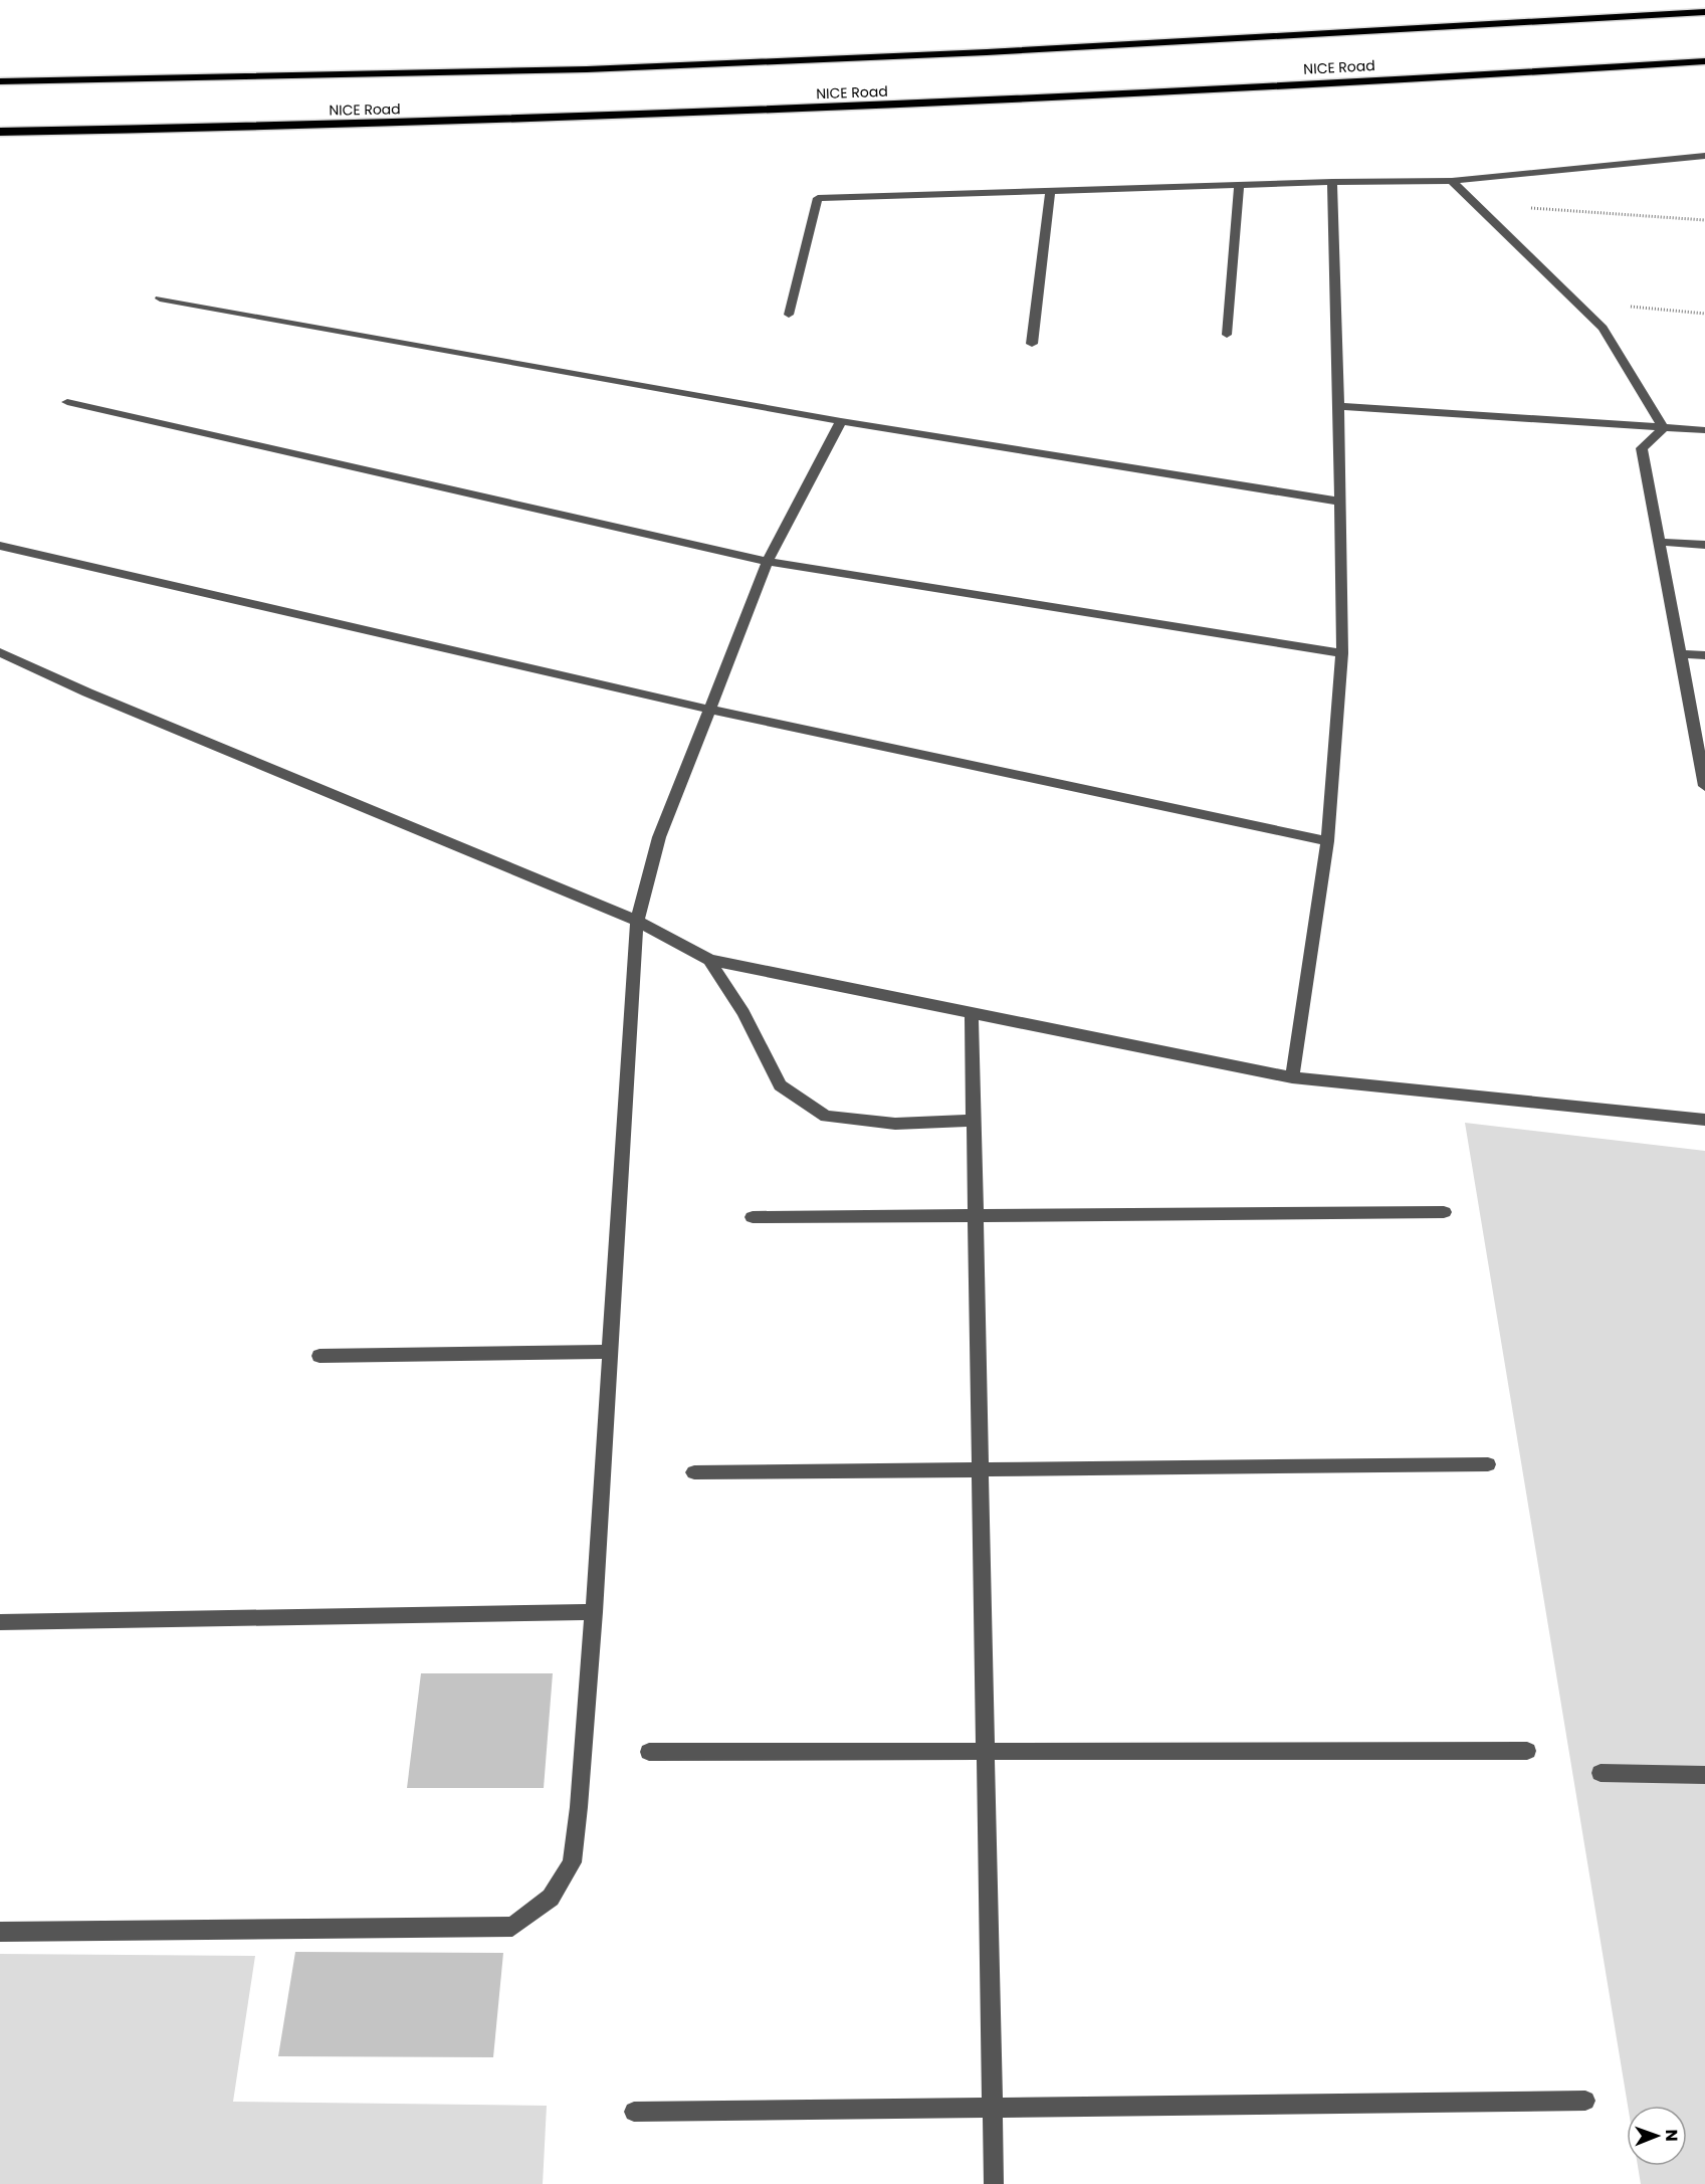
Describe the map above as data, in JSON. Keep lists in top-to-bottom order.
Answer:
{
  "streets": {
    "highway": ["NICE Road"]
  },
  "north": "right"
}
